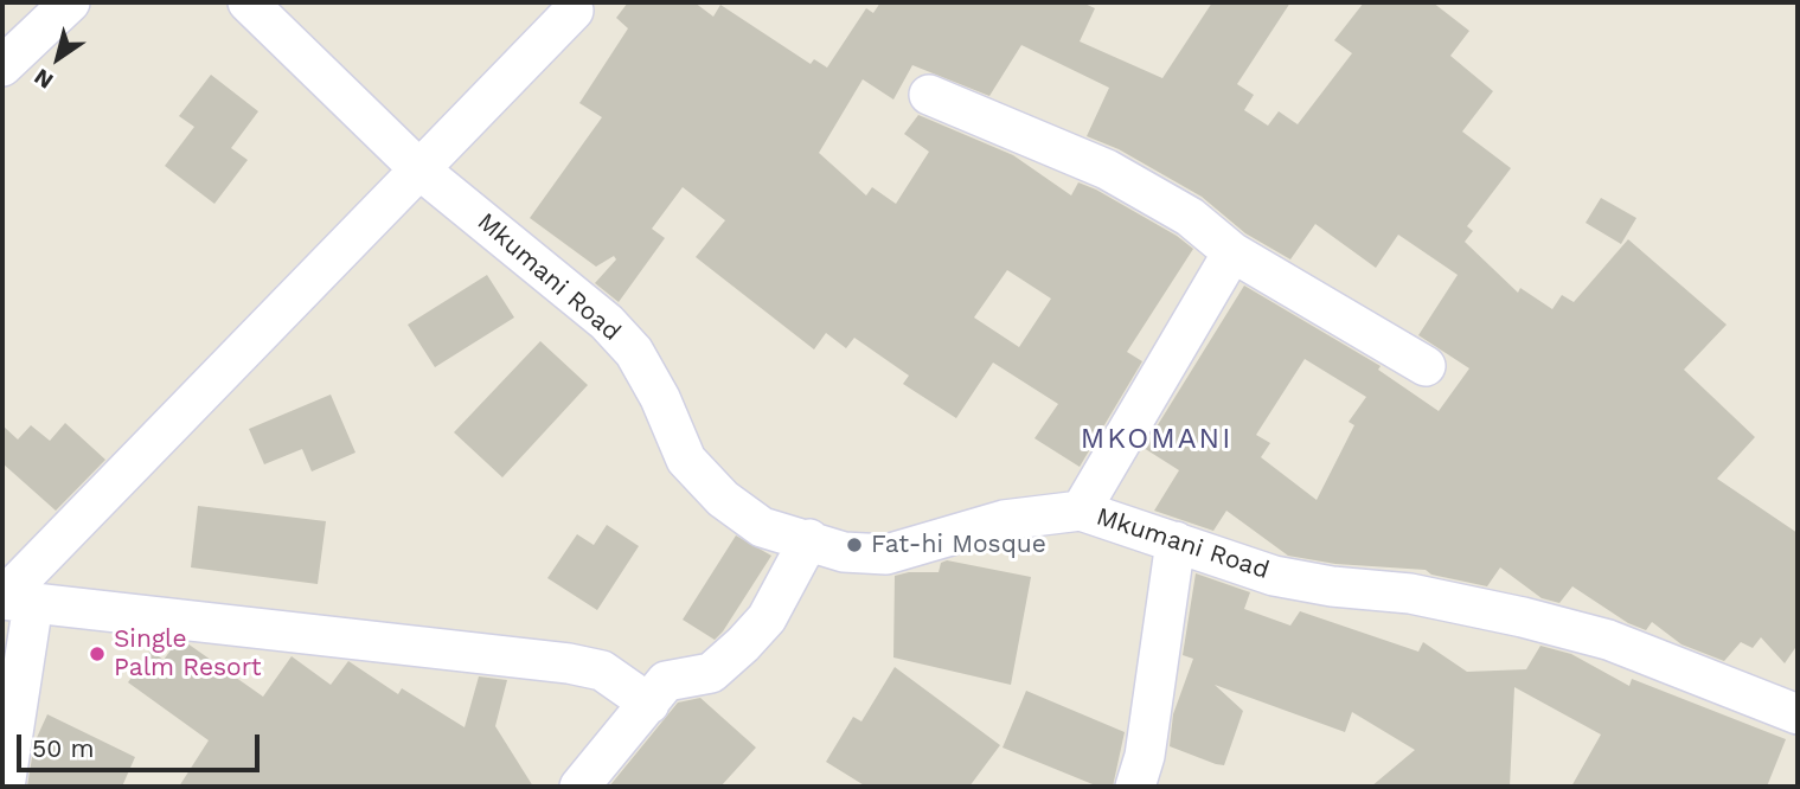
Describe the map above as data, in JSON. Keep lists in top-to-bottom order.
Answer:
{
  "streets": {
    "street": ["Mkumani Road"]
  },
  "districts": ["MKOMANI"],
  "places": ["Fat-hi Mosque", "Single Palm Resort"],
  "scale_bar": "50 m",
  "north": "bottom left"
}
